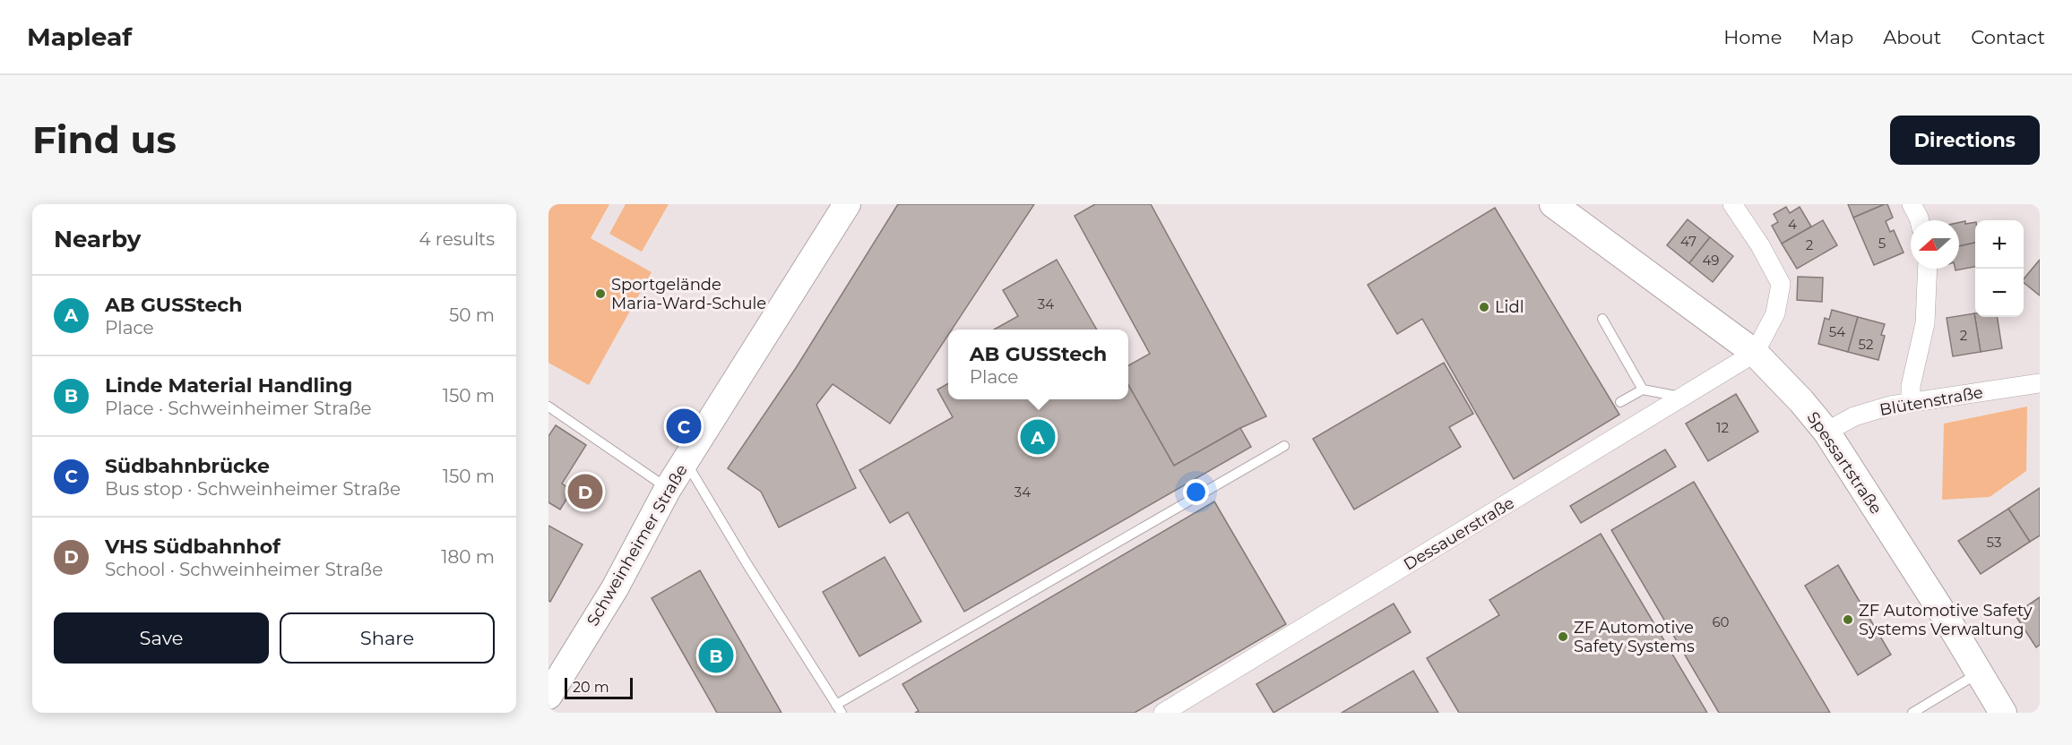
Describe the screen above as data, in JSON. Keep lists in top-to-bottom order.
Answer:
{
  "streets": {
    "street": [
      "Blütenstraße",
      "Spessartstraße",
      "Dessauerstraße",
      "Schweinheimer Straße"
    ]
  },
  "crossings": [
    ["Blütenstraße", "Spessartstraße"],
    ["Spessartstraße", "Dessauerstraße"]
  ],
  "places": [
    "Sportgelände Maria-Ward-Schule",
    "Lidl",
    "ZF Automotive Safety Systems Verwaltung",
    "ZF Automotive Safety Systems"
  ],
  "house_numbers": [
    "4",
    "47",
    "5",
    "2",
    "49",
    "34",
    "54",
    "2",
    "52",
    "12",
    "34",
    "53",
    "60"
  ],
  "scale_bar": "20 m",
  "north": "left",
  "page": {
    "header": "Mapleaf",
    "nav": [
      "Home",
      "Map",
      "About",
      "Contact"
    ],
    "buttons": [
      "Directions",
      ["Save", "Share"]
    ],
    "title": "Find us",
    "heading": ["Nearby", "4 results"],
    "map_buttons": ["+", "−"],
    "list": [
      {
        "mark": "A",
        "name": "AB GUSStech",
        "note": "Place",
        "value": "50 m"
      },
      {
        "mark": "B",
        "name": "Linde Material Handling",
        "note": "Place · Schweinheimer Straße",
        "value": "150 m"
      },
      {
        "mark": "C",
        "name": "Südbahnbrücke",
        "note": "Bus stop · Schweinheimer Straße",
        "value": "150 m"
      },
      {
        "mark": "D",
        "name": "VHS Südbahnhof",
        "note": "School · Schweinheimer Straße",
        "value": "180 m"
      }
    ],
    "popup": ["AB GUSStech", "Place"],
    "pins": [
      "C",
      "A",
      "D",
      "B"
    ],
    "scale": "20 m"
  }
}
